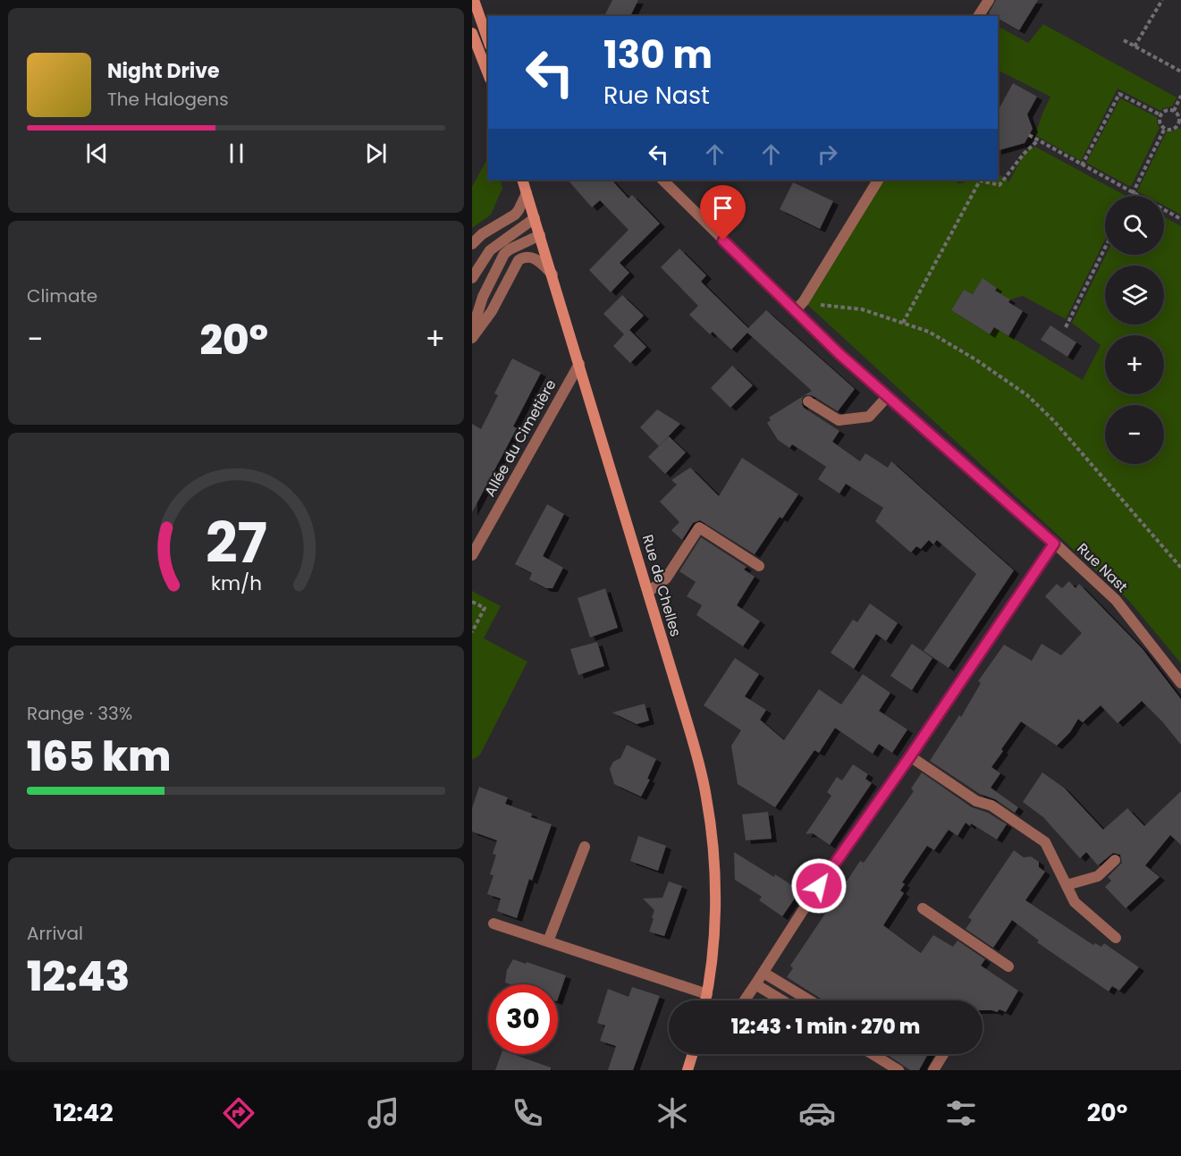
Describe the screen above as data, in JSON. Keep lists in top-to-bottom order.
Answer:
{
  "streets": {
    "main road": ["Rue de Chelles"],
    "street": ["Allée du Cimetière", "Rue Nast"]
  },
  "crossings": [
    ["Allée du Cimetière", "Rue de Chelles"]
  ],
  "page": {
    "turn": ["130 m", "Rue Nast"],
    "song": ["Night Drive", "The Halogens"],
    "map_buttons": ["+", "−"],
    "tile": [
      "Climate",
      ["Range · 33%", "165 km"],
      ["Arrival", "12:43"]
    ],
    "heat": ["−", "20°", "+"],
    "limit": "30",
    "trip": "12:43 · 1 min · 270 m",
    "tabs": ["12:42", "20°"],
    "gauge": ["27", "km/h"]
  }
}
